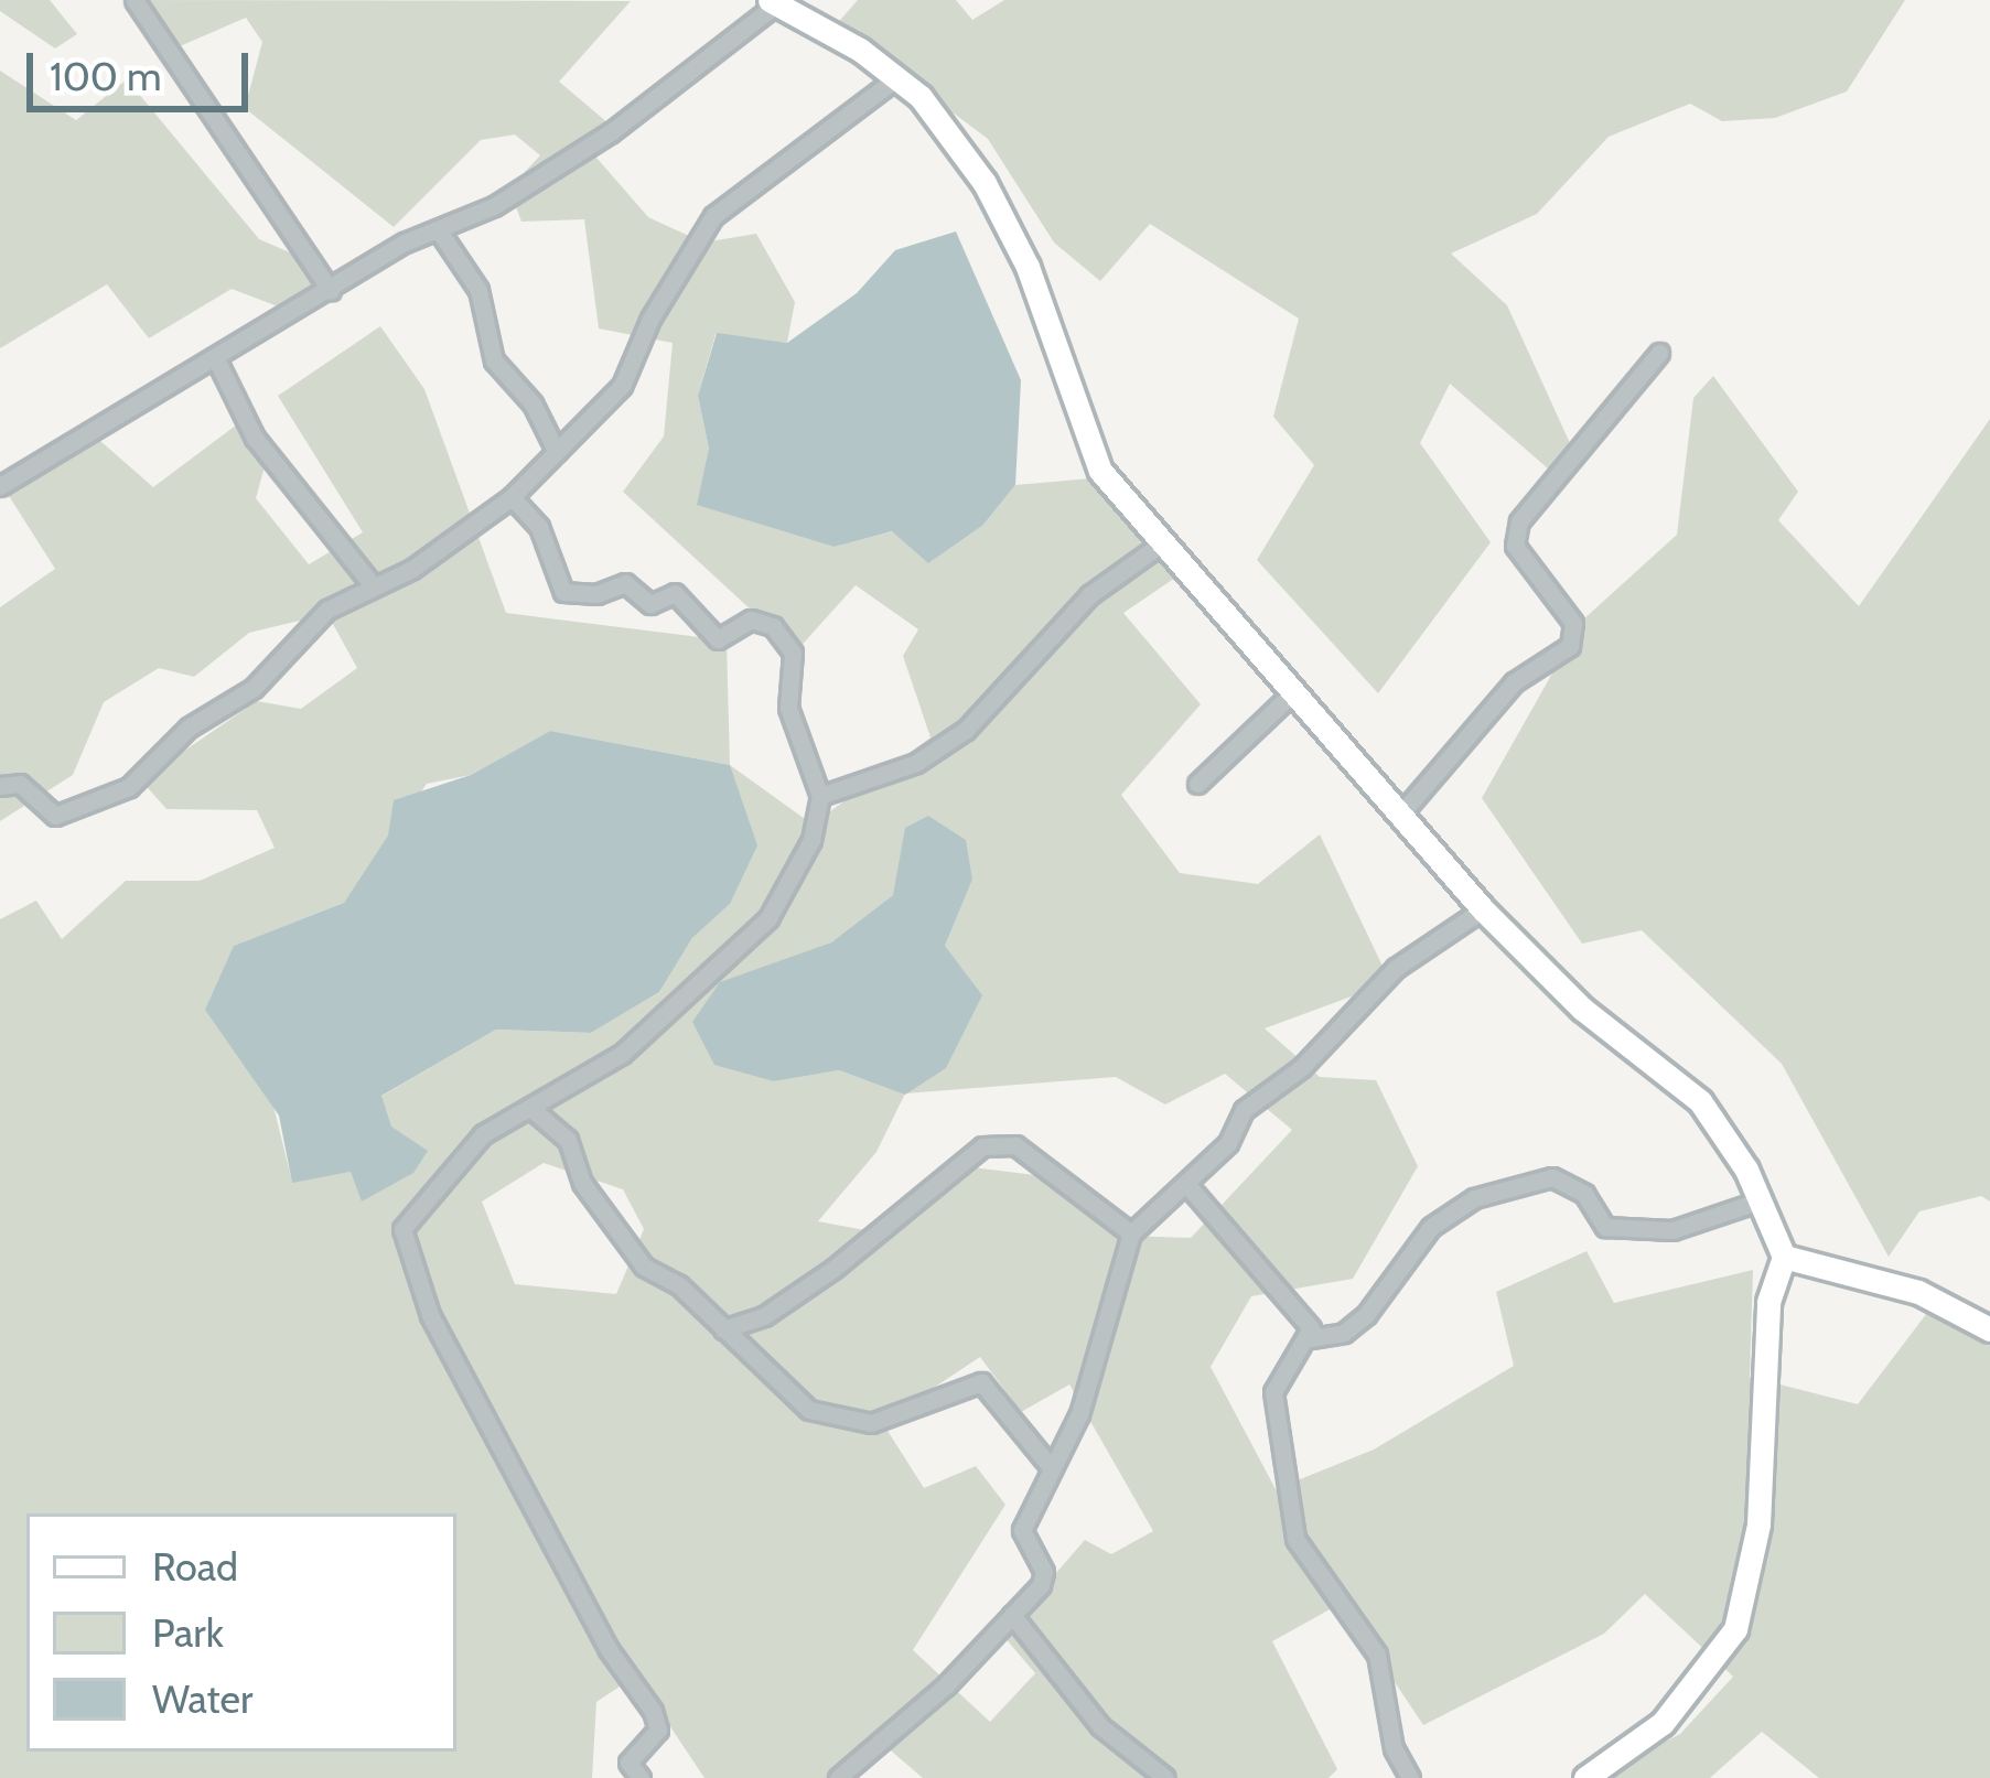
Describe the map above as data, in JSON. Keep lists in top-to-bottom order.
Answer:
{
  "legend": ["Road", "Park", "Water"],
  "scale_bar": "100 m"
}
